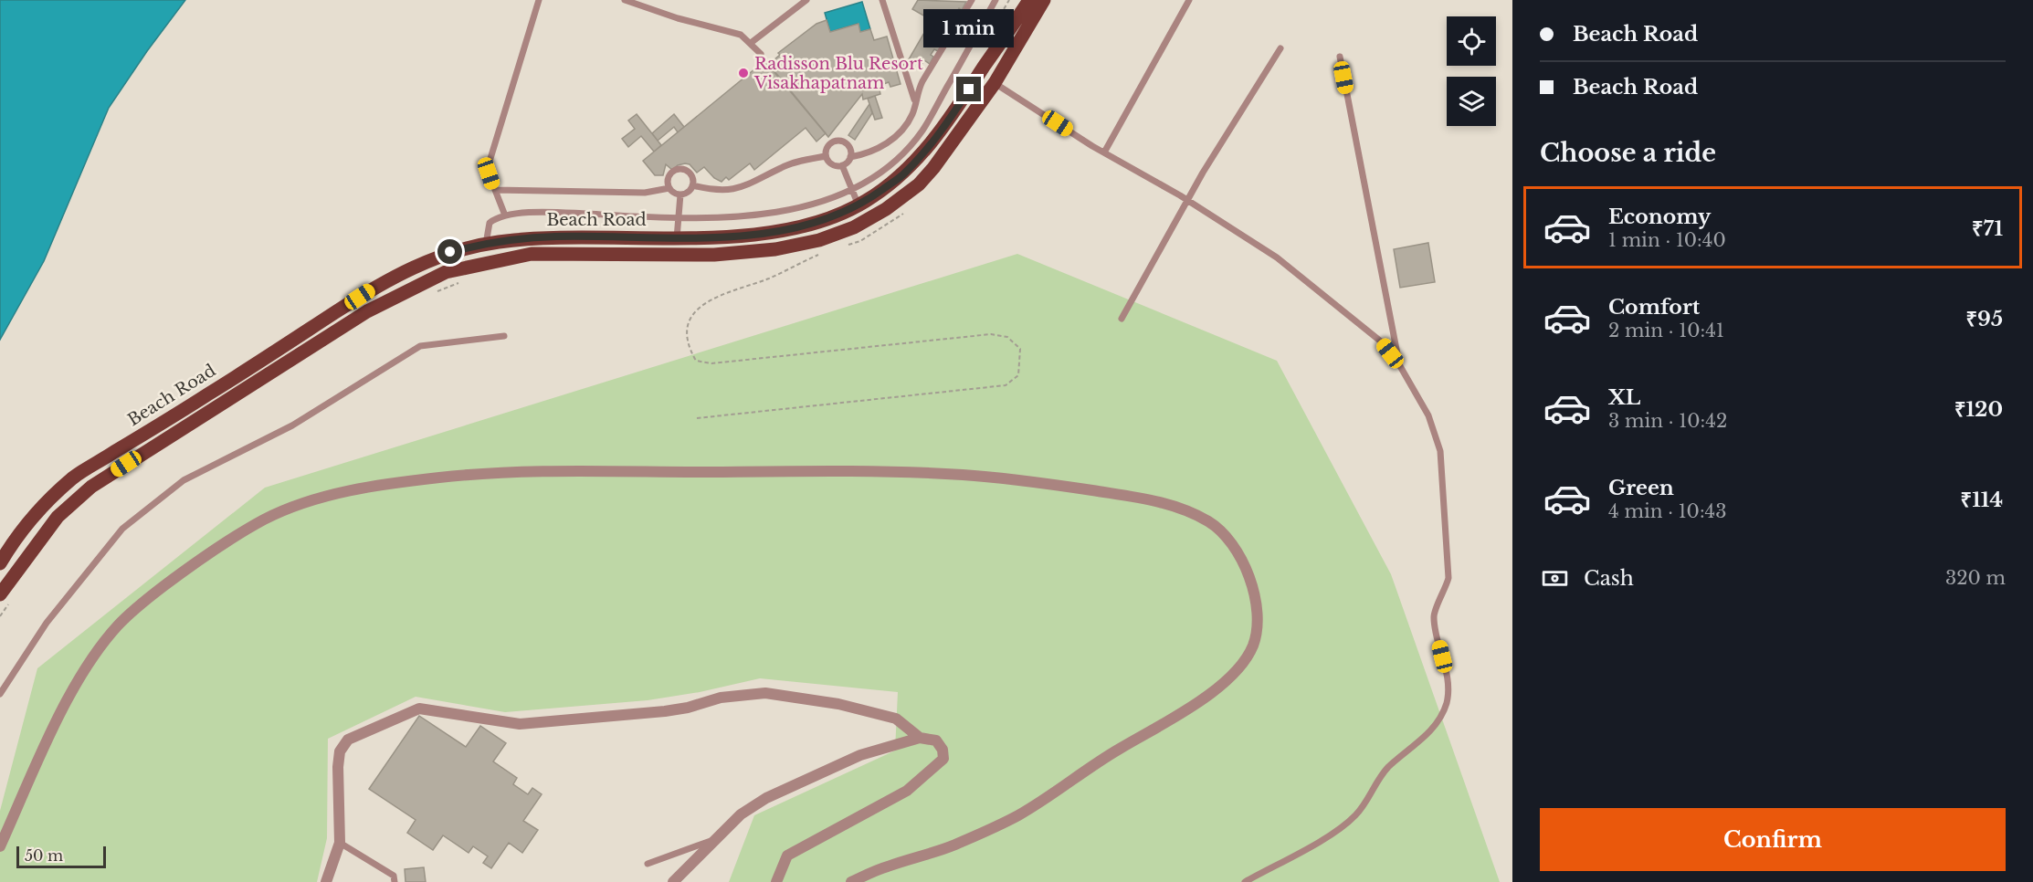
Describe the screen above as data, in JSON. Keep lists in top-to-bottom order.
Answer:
{
  "streets": {
    "main road": ["Beach Road"]
  },
  "places": ["Radisson Blu Resort Visakhapatnam"],
  "scale_bar": "50 m",
  "page": {
    "banner": ["Beach Road", "Beach Road"],
    "bubble": "1 min",
    "heading": "Choose a ride",
    "list": [
      {
        "name": "Economy",
        "note": "1 min · 10:40",
        "value": "₹71"
      },
      {
        "name": "Comfort",
        "note": "2 min · 10:41",
        "value": "₹95"
      },
      {
        "name": "XL",
        "note": "3 min · 10:42",
        "value": "₹120"
      },
      {
        "name": "Green",
        "note": "4 min · 10:43",
        "value": "₹114"
      }
    ],
    "pay": ["Cash", "320 m"],
    "buttons": "Confirm",
    "scale": "50 m"
  }
}
